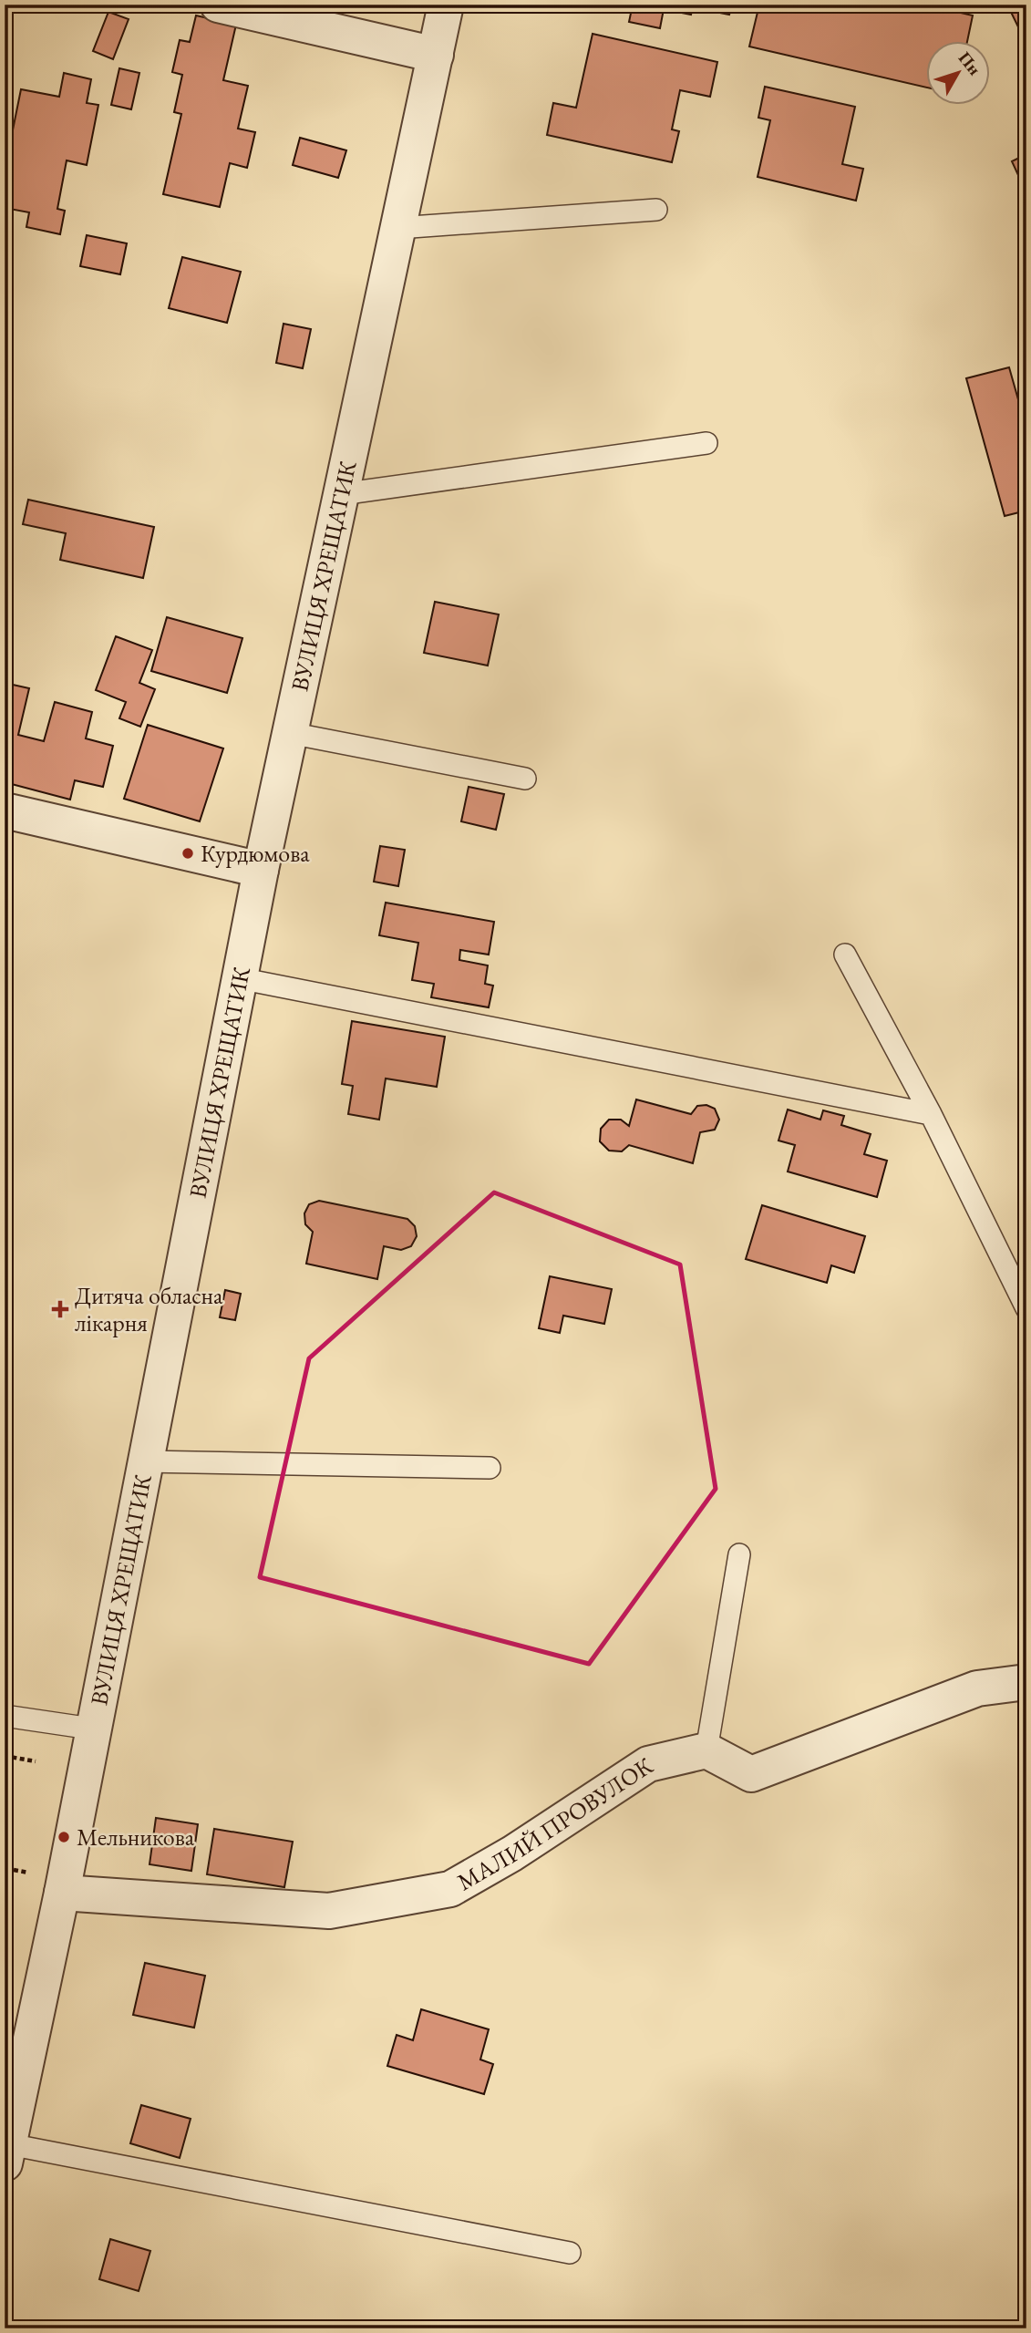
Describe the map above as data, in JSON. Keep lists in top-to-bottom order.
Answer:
{
  "streets": {
    "street": ["ВУЛИЦЯ ХРЕЩАТИК", "МАЛИЙ ПРОВУЛОК"]
  },
  "crossings": [
    ["ВУЛИЦЯ ХРЕЩАТИК", "МАЛИЙ ПРОВУЛОК"]
  ],
  "places": {
    "other": ["Курдюмова", "Мельникова"],
    "health": ["Дитяча обласна лікарня"]
  },
  "north": "top right"
}
